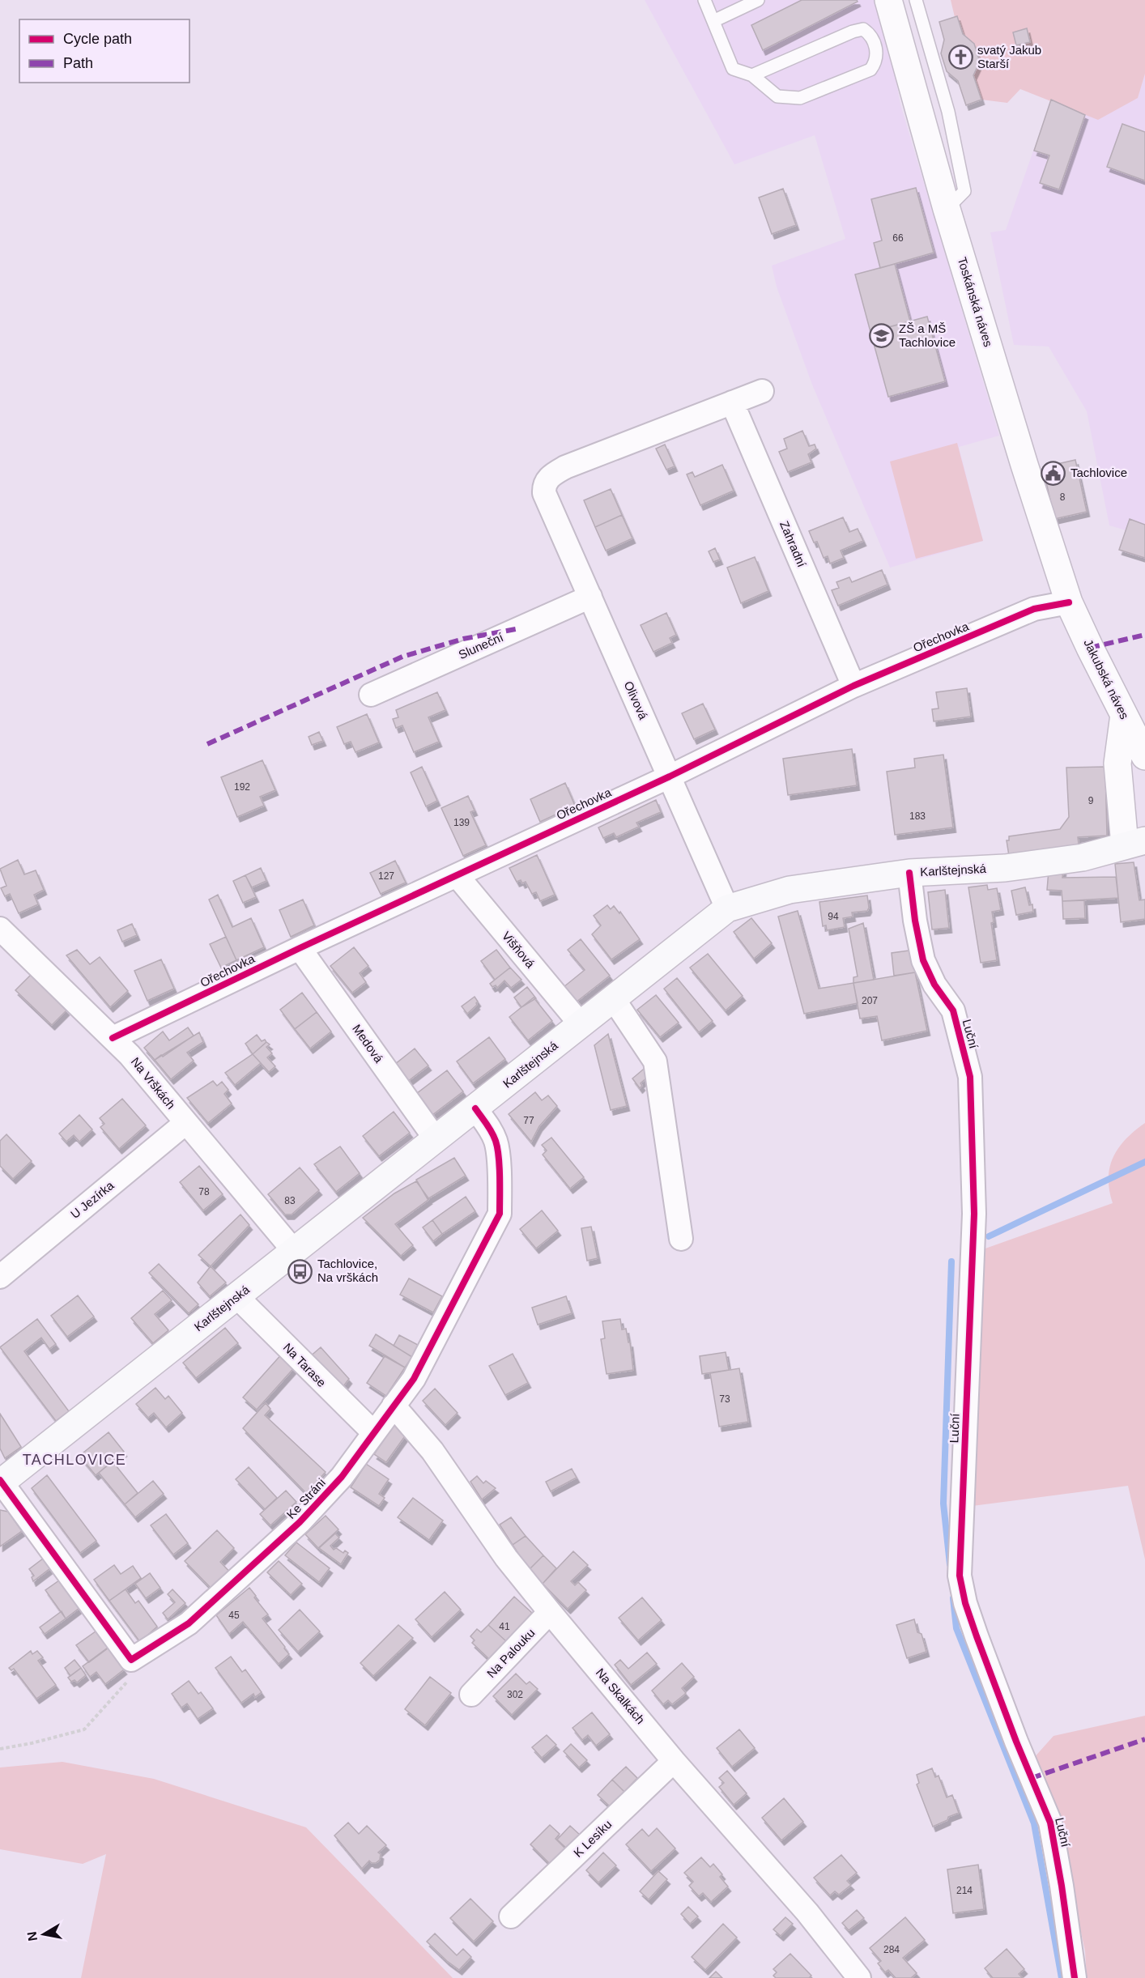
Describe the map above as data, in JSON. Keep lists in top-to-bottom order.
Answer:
{
  "streets": {
    "main road": ["Karlštejnská"],
    "street": [
      "Toskánská náves",
      "Zahradní",
      "Ořechovka",
      "Sluneční",
      "Jakubská náves",
      "Olivová",
      "Višňová",
      "Luční",
      "Medová",
      "Na Vrškách",
      "U Jezírka",
      "Na Tarase",
      "Ke Stráni",
      "Na Palouku",
      "Na Skalkách",
      "K Lesíku"
    ]
  },
  "crossings": [
    ["Toskánská náves", "Ořechovka"],
    ["Toskánská náves", "Jakubská náves"],
    ["Zahradní", "Ořechovka"],
    ["Zahradní", "Olivová"],
    ["Ořechovka", "Jakubská náves"],
    ["Ořechovka", "Olivová"],
    ["Ořechovka", "Višňová"],
    ["Ořechovka", "Medová"],
    ["Ořechovka", "Na Vrškách"],
    ["Sluneční", "Olivová"],
    ["Olivová", "Karlštejnská"],
    ["Karlštejnská", "Višňová"],
    ["Karlštejnská", "Luční"],
    ["Karlštejnská", "Medová"],
    ["Karlštejnská", "Na Vrškách"],
    ["Karlštejnská", "Na Tarase"],
    ["Karlštejnská", "Ke Stráni"],
    ["Na Vrškách", "U Jezírka"],
    ["Na Tarase", "Ke Stráni"],
    ["Ke Stráni", "Na Skalkách"],
    ["Na Palouku", "Na Skalkách"],
    ["Na Skalkách", "K Lesíku"]
  ],
  "districts": ["TACHLOVICE"],
  "places": {
    "church": ["svatý Jakub Starší"],
    "school or university": ["ZŠ a MŠ Tachlovice"],
    "public building": ["Tachlovice"],
    "bus stop": ["Tachlovice, Na vrškách"]
  },
  "house_numbers": [
    "66",
    "8",
    "192",
    "9",
    "183",
    "139",
    "127",
    "94",
    "207",
    "77",
    "78",
    "83",
    "73",
    "45",
    "41",
    "302",
    "214",
    "284"
  ],
  "legend": ["Cycle path", "Path"],
  "north": "left"
}
